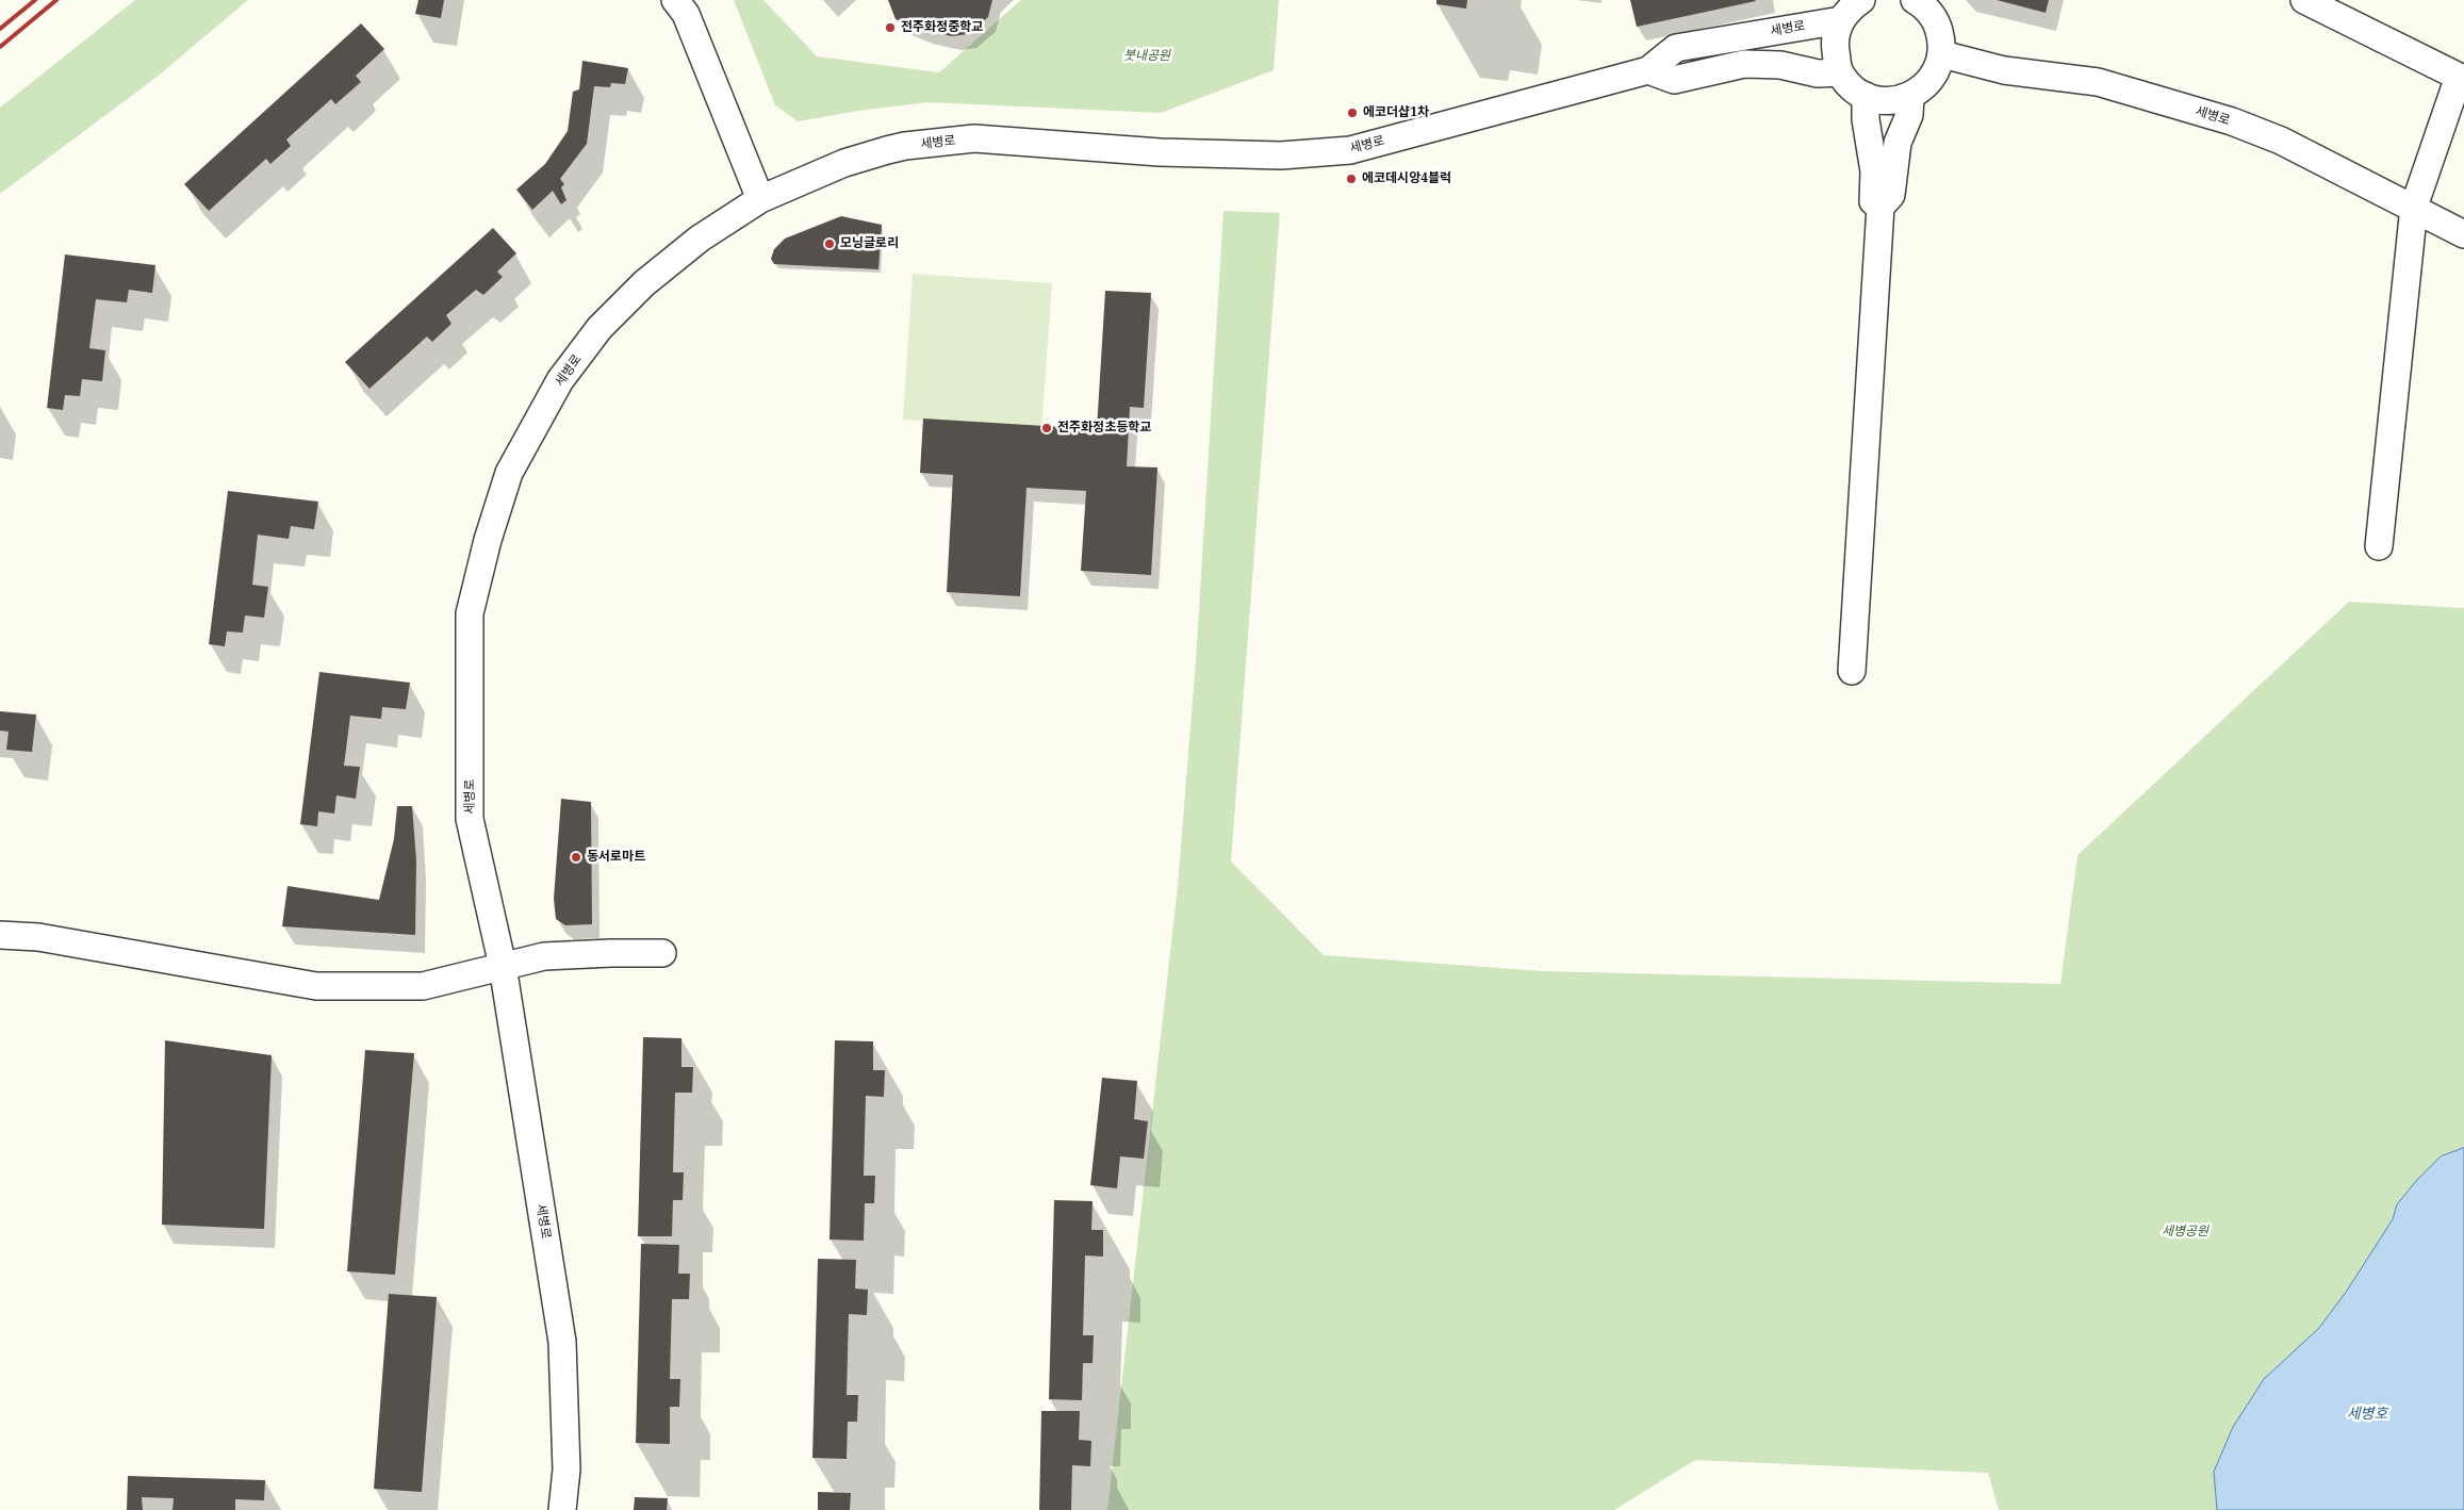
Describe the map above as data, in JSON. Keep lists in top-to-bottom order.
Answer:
{
  "streets": {
    "street": ["세병로"]
  },
  "water": ["세병호"],
  "parks": ["붓내공원", "세병공원"],
  "places": [
    "전주화정중학교",
    "에코더샵1차",
    "에코데시앙4블럭",
    "모닝글로리",
    "전주화정초등학교",
    "동서로마트"
  ]
}
